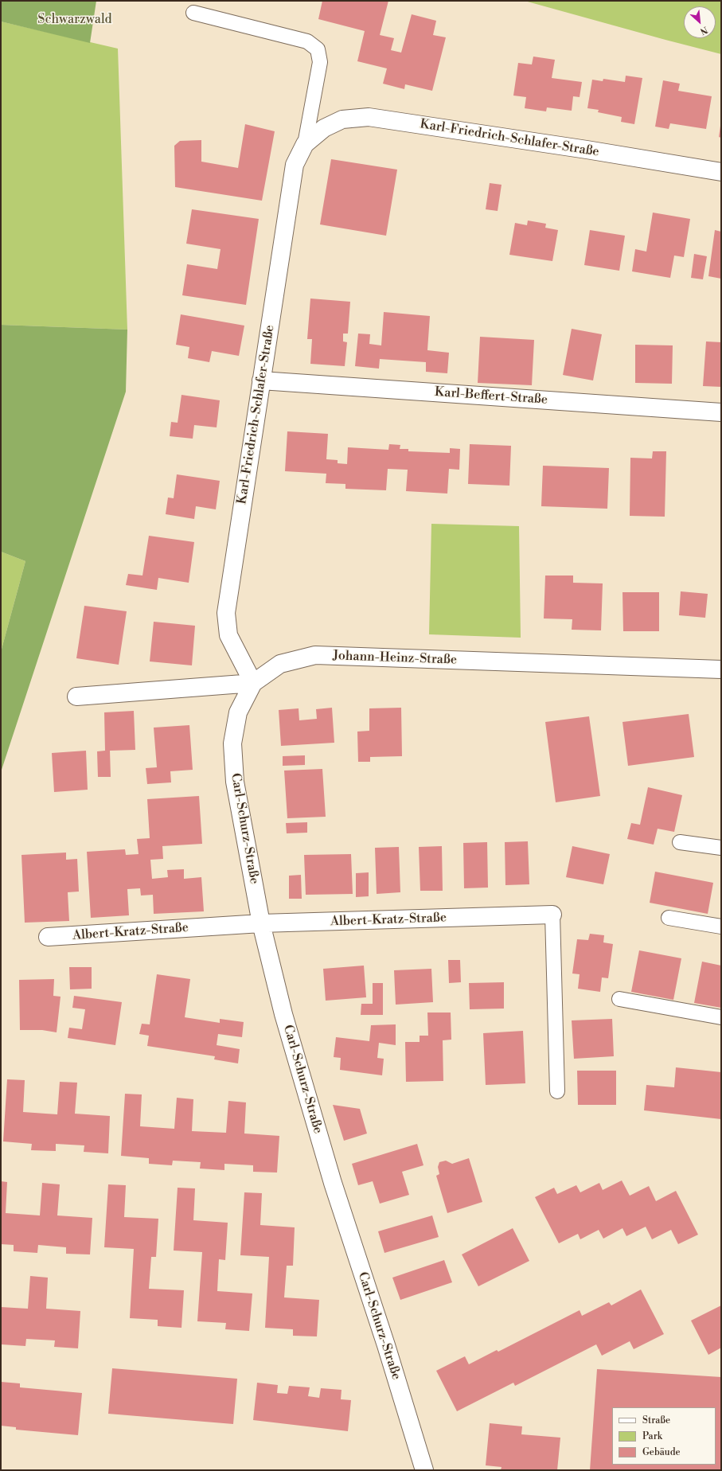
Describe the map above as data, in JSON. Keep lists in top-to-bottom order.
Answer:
{
  "streets": {
    "street": [
      "Karl-Friedrich-Schlafer-Straße",
      "Karl-Beffert-Straße",
      "Johann-Heinz-Straße",
      "Carl-Schurz-Straße",
      "Albert-Kratz-Straße"
    ]
  },
  "crossings": [
    ["Karl-Friedrich-Schlafer-Straße", "Karl-Beffert-Straße"],
    ["Karl-Friedrich-Schlafer-Straße", "Johann-Heinz-Straße"],
    ["Karl-Friedrich-Schlafer-Straße", "Carl-Schurz-Straße"],
    ["Johann-Heinz-Straße", "Carl-Schurz-Straße"],
    ["Carl-Schurz-Straße", "Albert-Kratz-Straße"]
  ],
  "parks": ["Schwarzwald"],
  "legend": ["Straße", "Park", "Gebäude"],
  "north": "bottom right"
}
